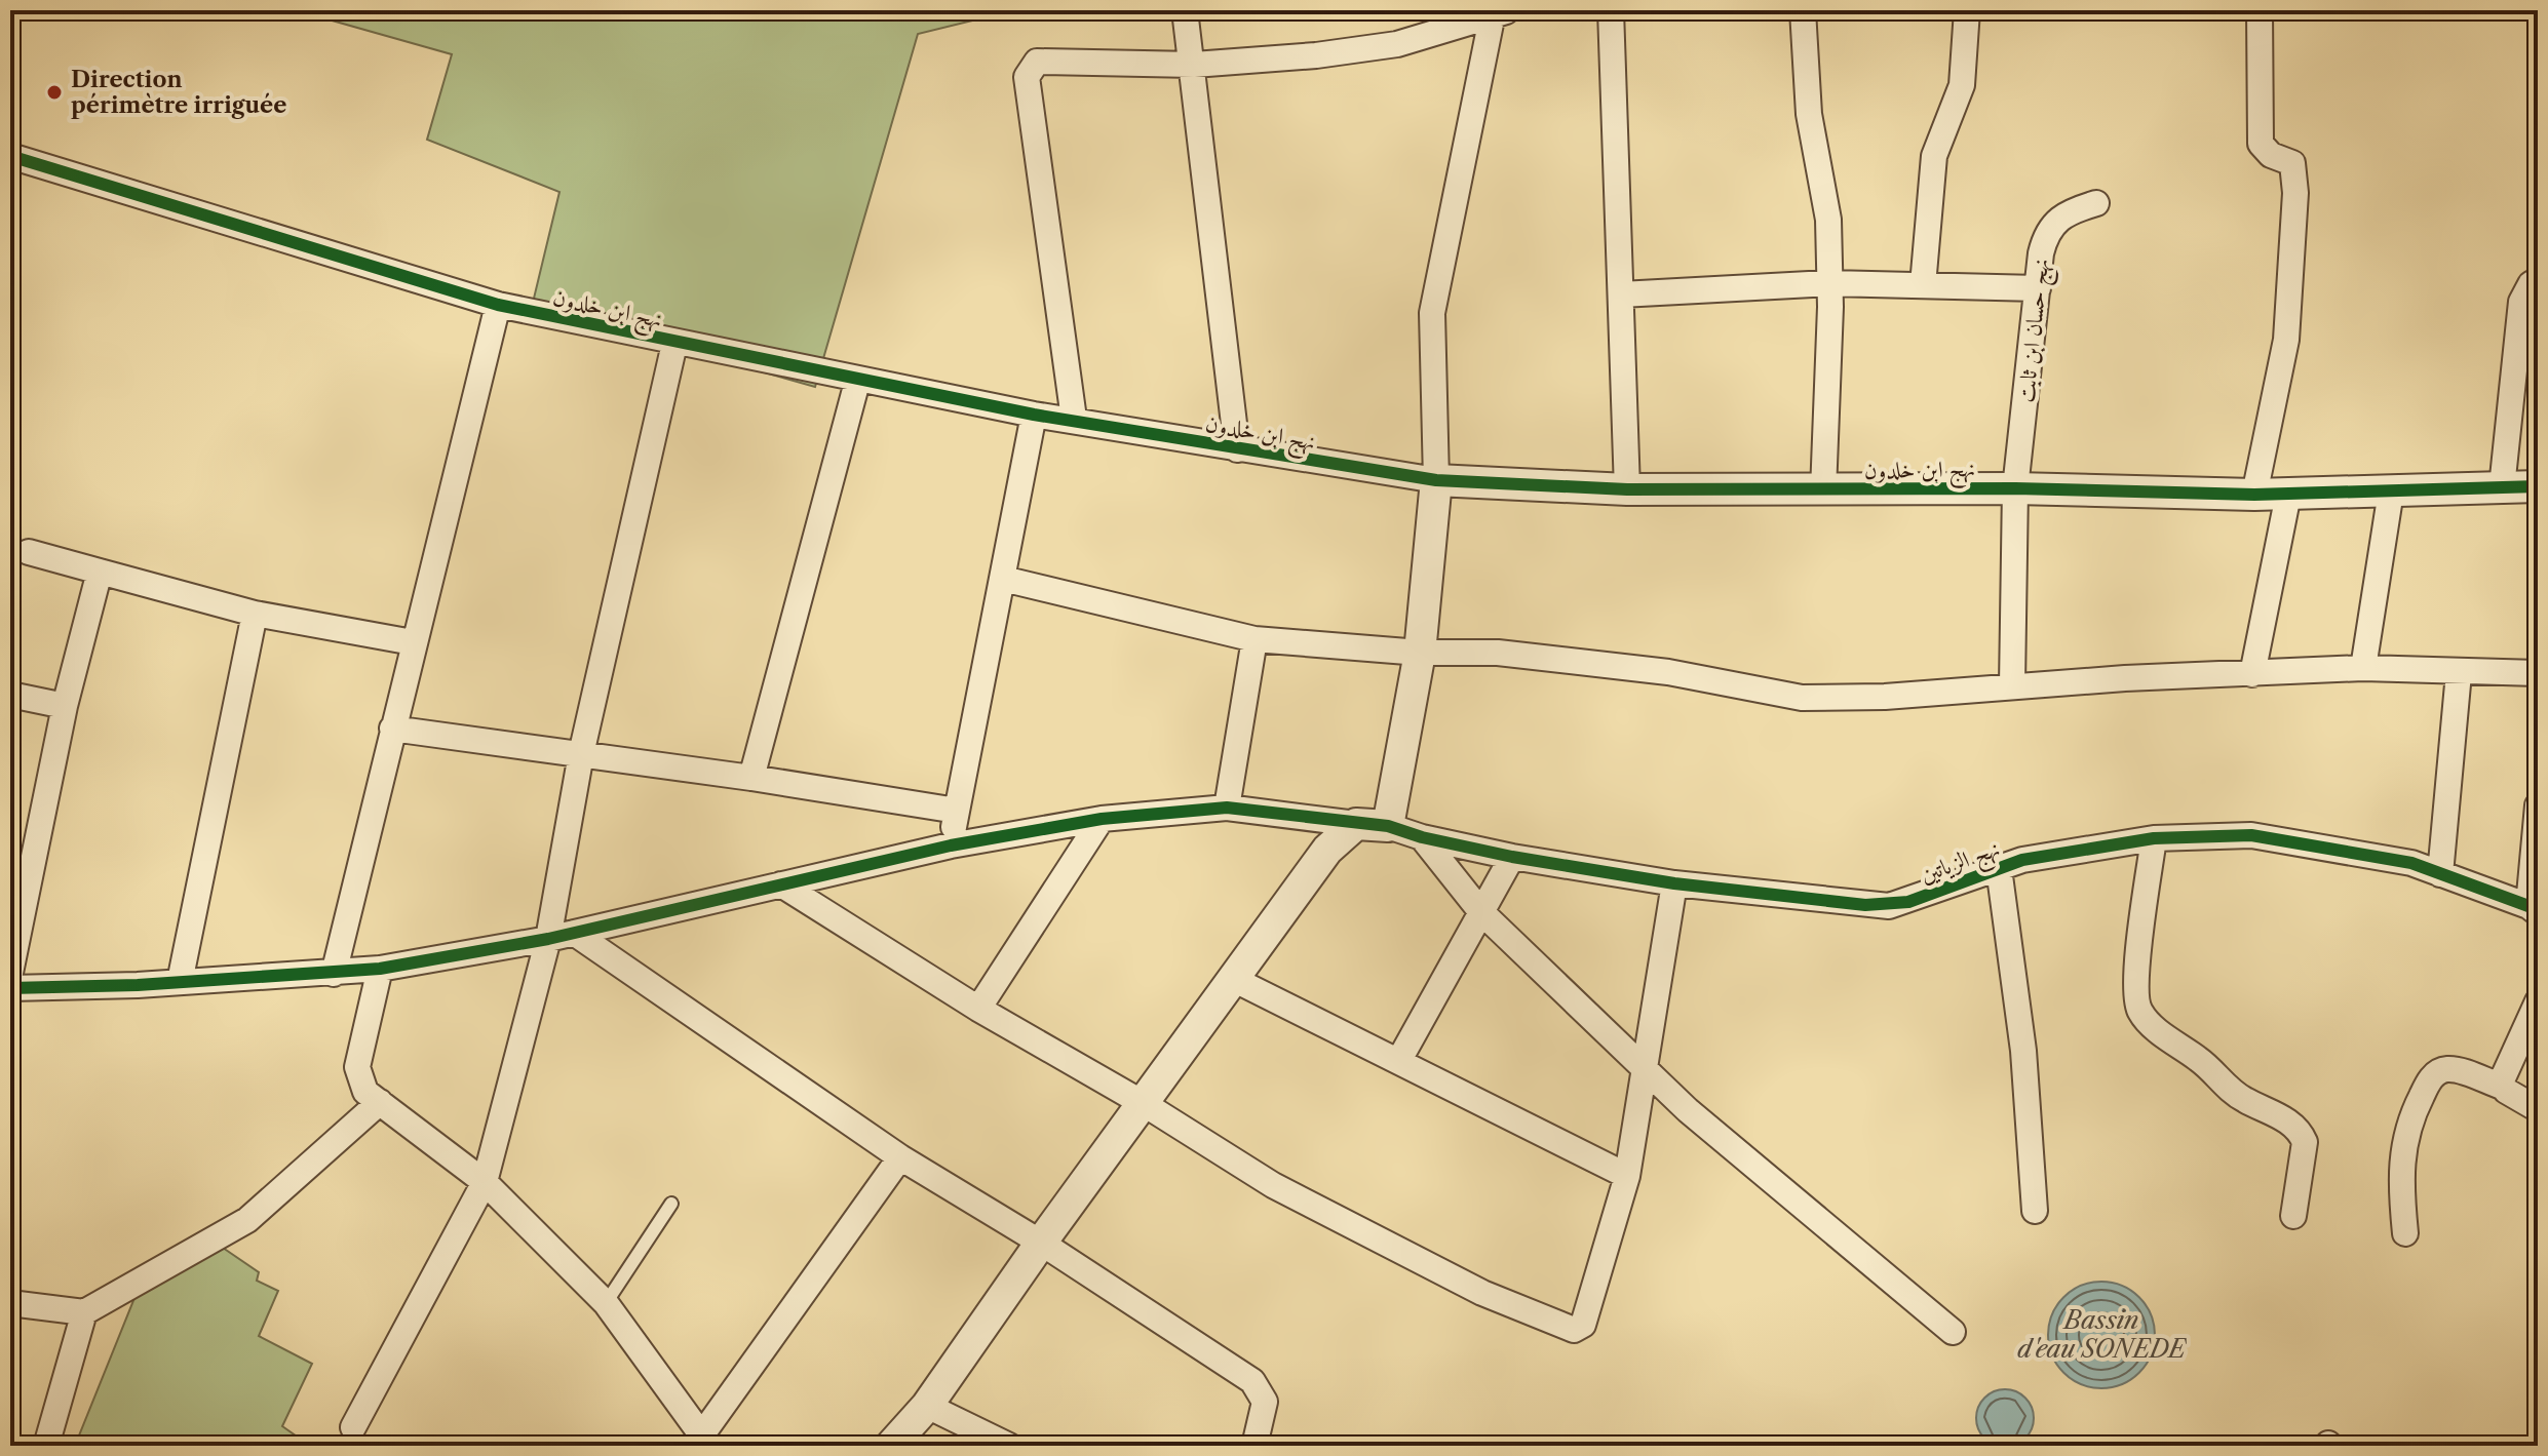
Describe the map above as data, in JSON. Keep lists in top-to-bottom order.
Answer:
{
  "streets": {
    "street": ["نهج ابن خلدون", "نهج حسان ابن ثابت", "نهج الزياتين"]
  },
  "crossings": [
    ["نهج ابن خلدون", "نهج حسان ابن ثابت"]
  ],
  "water": ["Bassin d'eau SONEDE"],
  "places": ["Direction périmètre irriguée"]
}
